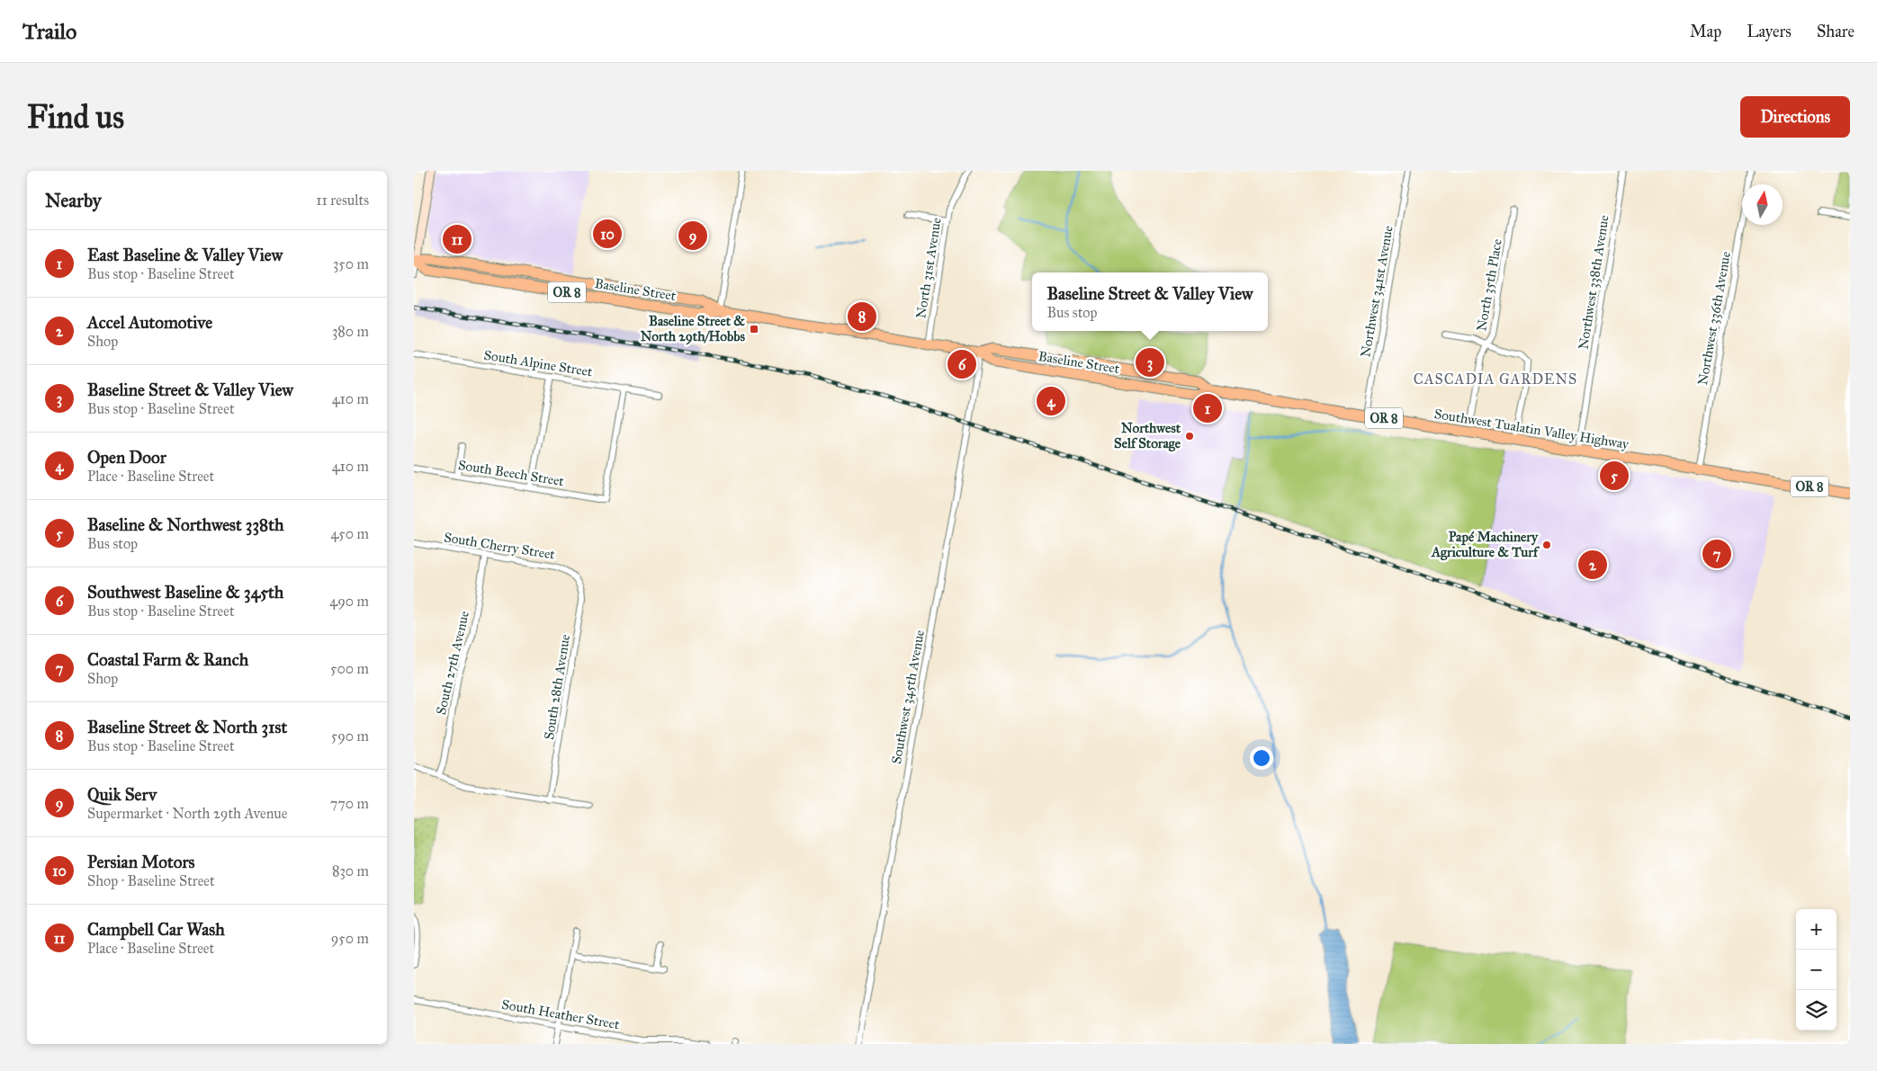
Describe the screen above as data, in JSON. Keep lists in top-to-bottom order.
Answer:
{
  "streets": {
    "highway": ["Baseline Street", "OR 8", "Southwest Tualatin Valley Highway"],
    "street": [
      "North 31st Avenue",
      "Northwest 338th Avenue",
      "North 35th Place",
      "Northwest 341st Avenue",
      "Northwest 336th Avenue",
      "South Alpine Street",
      "South Beech Street",
      "South Cherry Street",
      "South 27th Avenue",
      "South 28th Avenue",
      "Southwest 345th Avenue",
      "South Heather Street"
    ]
  },
  "crossings": [
    ["North 31st Avenue", "Baseline Street"],
    ["Northwest 338th Avenue", "Southwest Tualatin Valley Highway"],
    ["Baseline Street", "Southwest Tualatin Valley Highway"],
    ["Baseline Street", "Southwest 345th Avenue"],
    ["Northwest 341st Avenue", "Southwest Tualatin Valley Highway"],
    ["Northwest 336th Avenue", "Southwest Tualatin Valley Highway"],
    ["South Alpine Street", "South Beech Street"],
    ["South Cherry Street", "South 27th Avenue"],
    ["South Cherry Street", "South 28th Avenue"]
  ],
  "districts": ["CASCADIA GARDENS"],
  "places": {
    "transit": ["Baseline Street & North 29th/Hobbs"],
    "other": ["Northwest Self Storage", "Papé Machinery Agriculture & Turf"]
  },
  "north": "top",
  "page": {
    "header": "Trailo",
    "nav": ["Map", "Layers", "Share"],
    "buttons": "Directions",
    "title": "Find us",
    "heading": ["Nearby", "11 results"],
    "pins": [
      "10",
      "9",
      "11",
      "8",
      "3",
      "6",
      "4",
      "1",
      "5",
      "7",
      "2"
    ],
    "list": [
      {
        "mark": "1",
        "name": "East Baseline & Valley View",
        "note": "Bus stop · Baseline Street",
        "value": "350 m"
      },
      {
        "mark": "2",
        "name": "Accel Automotive",
        "note": "Shop",
        "value": "380 m"
      },
      {
        "mark": "3",
        "name": "Baseline Street & Valley View",
        "note": "Bus stop · Baseline Street",
        "value": "410 m"
      },
      {
        "mark": "4",
        "name": "Open Door",
        "note": "Place · Baseline Street",
        "value": "410 m"
      },
      {
        "mark": "5",
        "name": "Baseline & Northwest 338th",
        "note": "Bus stop",
        "value": "450 m"
      },
      {
        "mark": "6",
        "name": "Southwest Baseline & 345th",
        "note": "Bus stop · Baseline Street",
        "value": "490 m"
      },
      {
        "mark": "7",
        "name": "Coastal Farm & Ranch",
        "note": "Shop",
        "value": "500 m"
      },
      {
        "mark": "8",
        "name": "Baseline Street & North 31st",
        "note": "Bus stop · Baseline Street",
        "value": "590 m"
      },
      {
        "mark": "9",
        "name": "Quik Serv",
        "note": "Supermarket · North 29th Avenue",
        "value": "770 m"
      },
      {
        "mark": "10",
        "name": "Persian Motors",
        "note": "Shop · Baseline Street",
        "value": "830 m"
      },
      {
        "mark": "11",
        "name": "Campbell Car Wash",
        "note": "Place · Baseline Street",
        "value": "950 m"
      }
    ],
    "popup": ["Baseline Street & Valley View", "Bus stop"],
    "map_buttons": ["+", "−"]
  }
}
